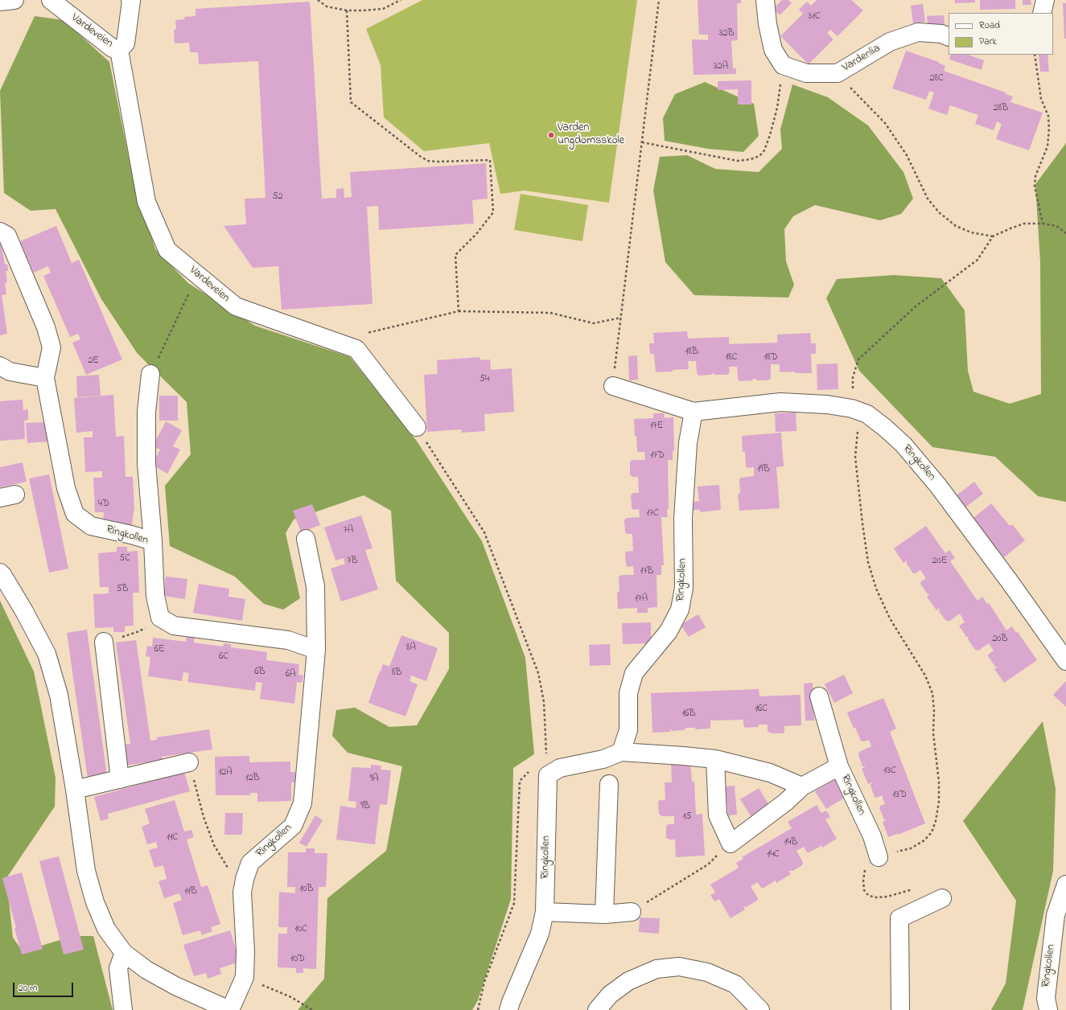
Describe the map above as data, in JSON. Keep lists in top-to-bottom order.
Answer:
{
  "streets": {
    "street": ["Vardeveien", "Vardenlia", "Ringkollen"]
  },
  "places": ["Varden ungdomsskole"],
  "house_numbers": [
    "31C",
    "32B",
    "32A",
    "28C",
    "28B",
    "52",
    "18B",
    "18C",
    "18D",
    "2E",
    "54",
    "17E",
    "17D",
    "19B",
    "4D",
    "17C",
    "7A",
    "5C",
    "7B",
    "20E",
    "17B",
    "5B",
    "17A",
    "20B",
    "8A",
    "6E",
    "6C",
    "6B",
    "8B",
    "6A",
    "16C",
    "16B",
    "13C",
    "12A",
    "12B",
    "9A",
    "13D",
    "9B",
    "15",
    "11C",
    "14B",
    "14C",
    "10B",
    "11B",
    "10C",
    "10D"
  ],
  "legend": ["Road", "Park"],
  "scale_bar": "20 m"
}
